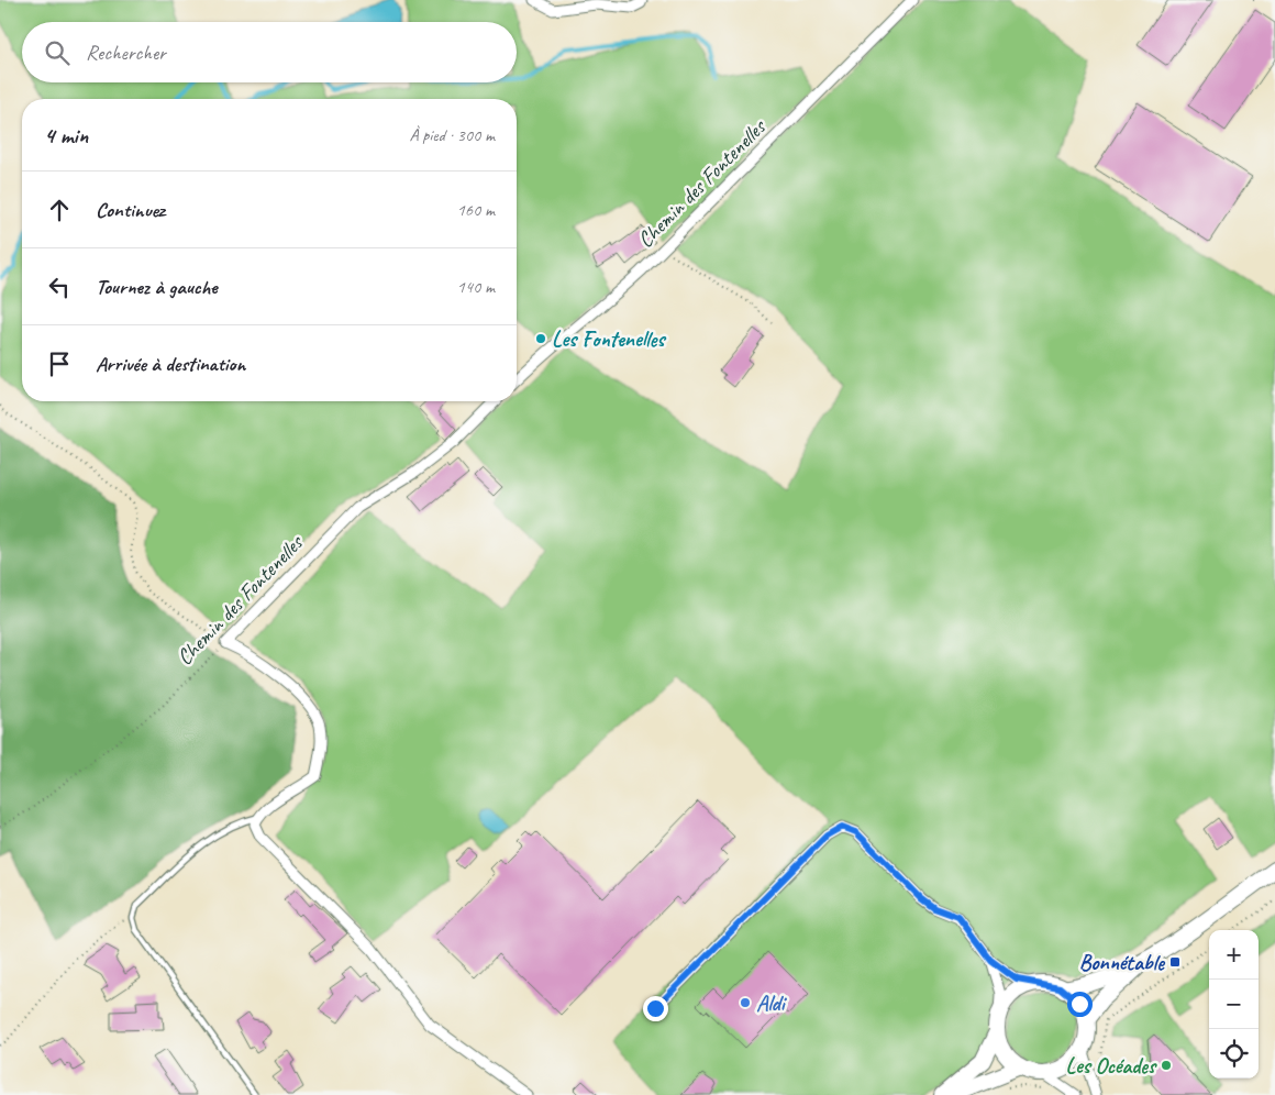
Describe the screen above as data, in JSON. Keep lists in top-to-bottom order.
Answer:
{
  "streets": {
    "street": ["Chemin des Fontenelles"]
  },
  "places": {
    "other": ["Les Fontenelles", "Aldi", "Les Océades"],
    "transit": ["Bonnétable"]
  },
  "page": {
    "search": "Rechercher",
    "heading": ["4 min", "À pied · 300 m"],
    "list": [
      ["Continuez", "160 m"],
      ["Tournez à gauche", "140 m"],
      "Arrivée à destination"
    ],
    "map_buttons": ["+", "−"]
  }
}
